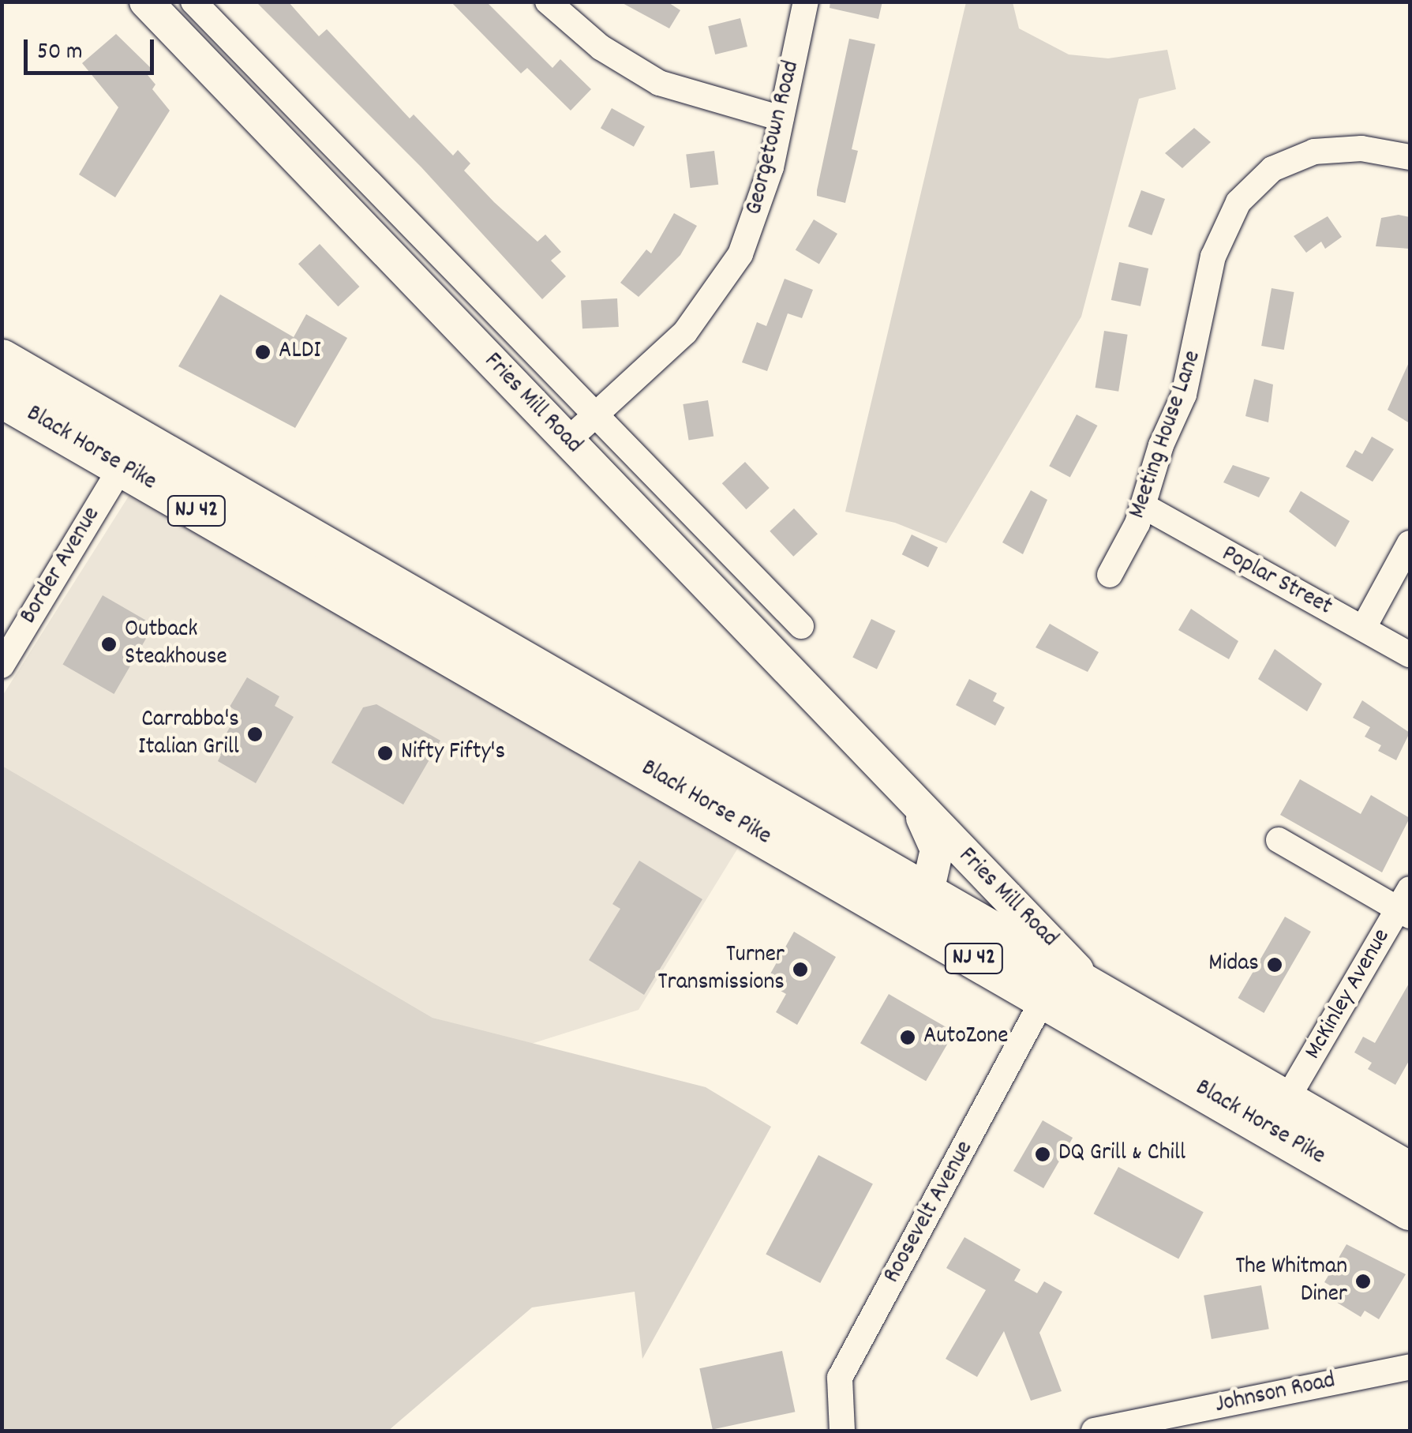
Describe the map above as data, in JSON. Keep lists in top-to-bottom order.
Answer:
{
  "streets": {
    "highway": ["Black Horse Pike", "NJ 42"],
    "main road": ["Fries Mill Road"],
    "street": [
      "Georgetown Road",
      "Meeting House Lane",
      "Border Avenue",
      "Poplar Street",
      "McKinley Avenue",
      "Roosevelt Avenue",
      "Johnson Road"
    ]
  },
  "crossings": [
    ["Georgetown Road", "Fries Mill Road"],
    ["Fries Mill Road", "Black Horse Pike"],
    ["Meeting House Lane", "Poplar Street"],
    ["Black Horse Pike", "Border Avenue"],
    ["Black Horse Pike", "McKinley Avenue"],
    ["Black Horse Pike", "Roosevelt Avenue"]
  ],
  "places": [
    "ALDI",
    "Outback Steakhouse",
    "Carrabba's Italian Grill",
    "Nifty Fifty's",
    "Midas",
    "Turner Transmissions",
    "AutoZone",
    "DQ Grill & Chill",
    "The Whitman Diner"
  ],
  "scale_bar": "50 m"
}
